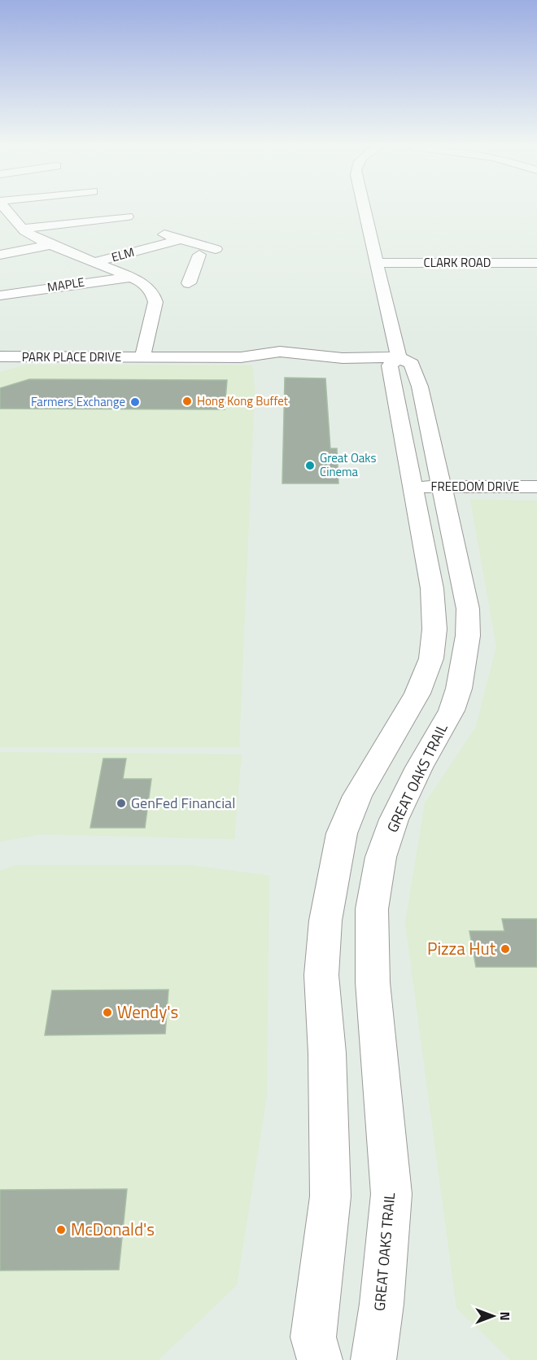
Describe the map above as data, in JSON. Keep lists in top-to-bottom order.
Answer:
{
  "streets": {
    "street": [
      "ELM",
      "CLARK ROAD",
      "MAPLE",
      "PARK PLACE DRIVE",
      "FREEDOM DRIVE",
      "GREAT OAKS TRAIL"
    ]
  },
  "crossings": [
    ["ELM", "PARK PLACE DRIVE"],
    ["MAPLE", "PARK PLACE DRIVE"],
    ["PARK PLACE DRIVE", "GREAT OAKS TRAIL"],
    ["FREEDOM DRIVE", "GREAT OAKS TRAIL"]
  ],
  "places": [
    "Hong Kong Buffet",
    "Farmers Exchange",
    "Great Oaks Cinema",
    "GenFed Financial",
    "Pizza Hut",
    "Wendy's",
    "McDonald's"
  ],
  "north": "right"
}
